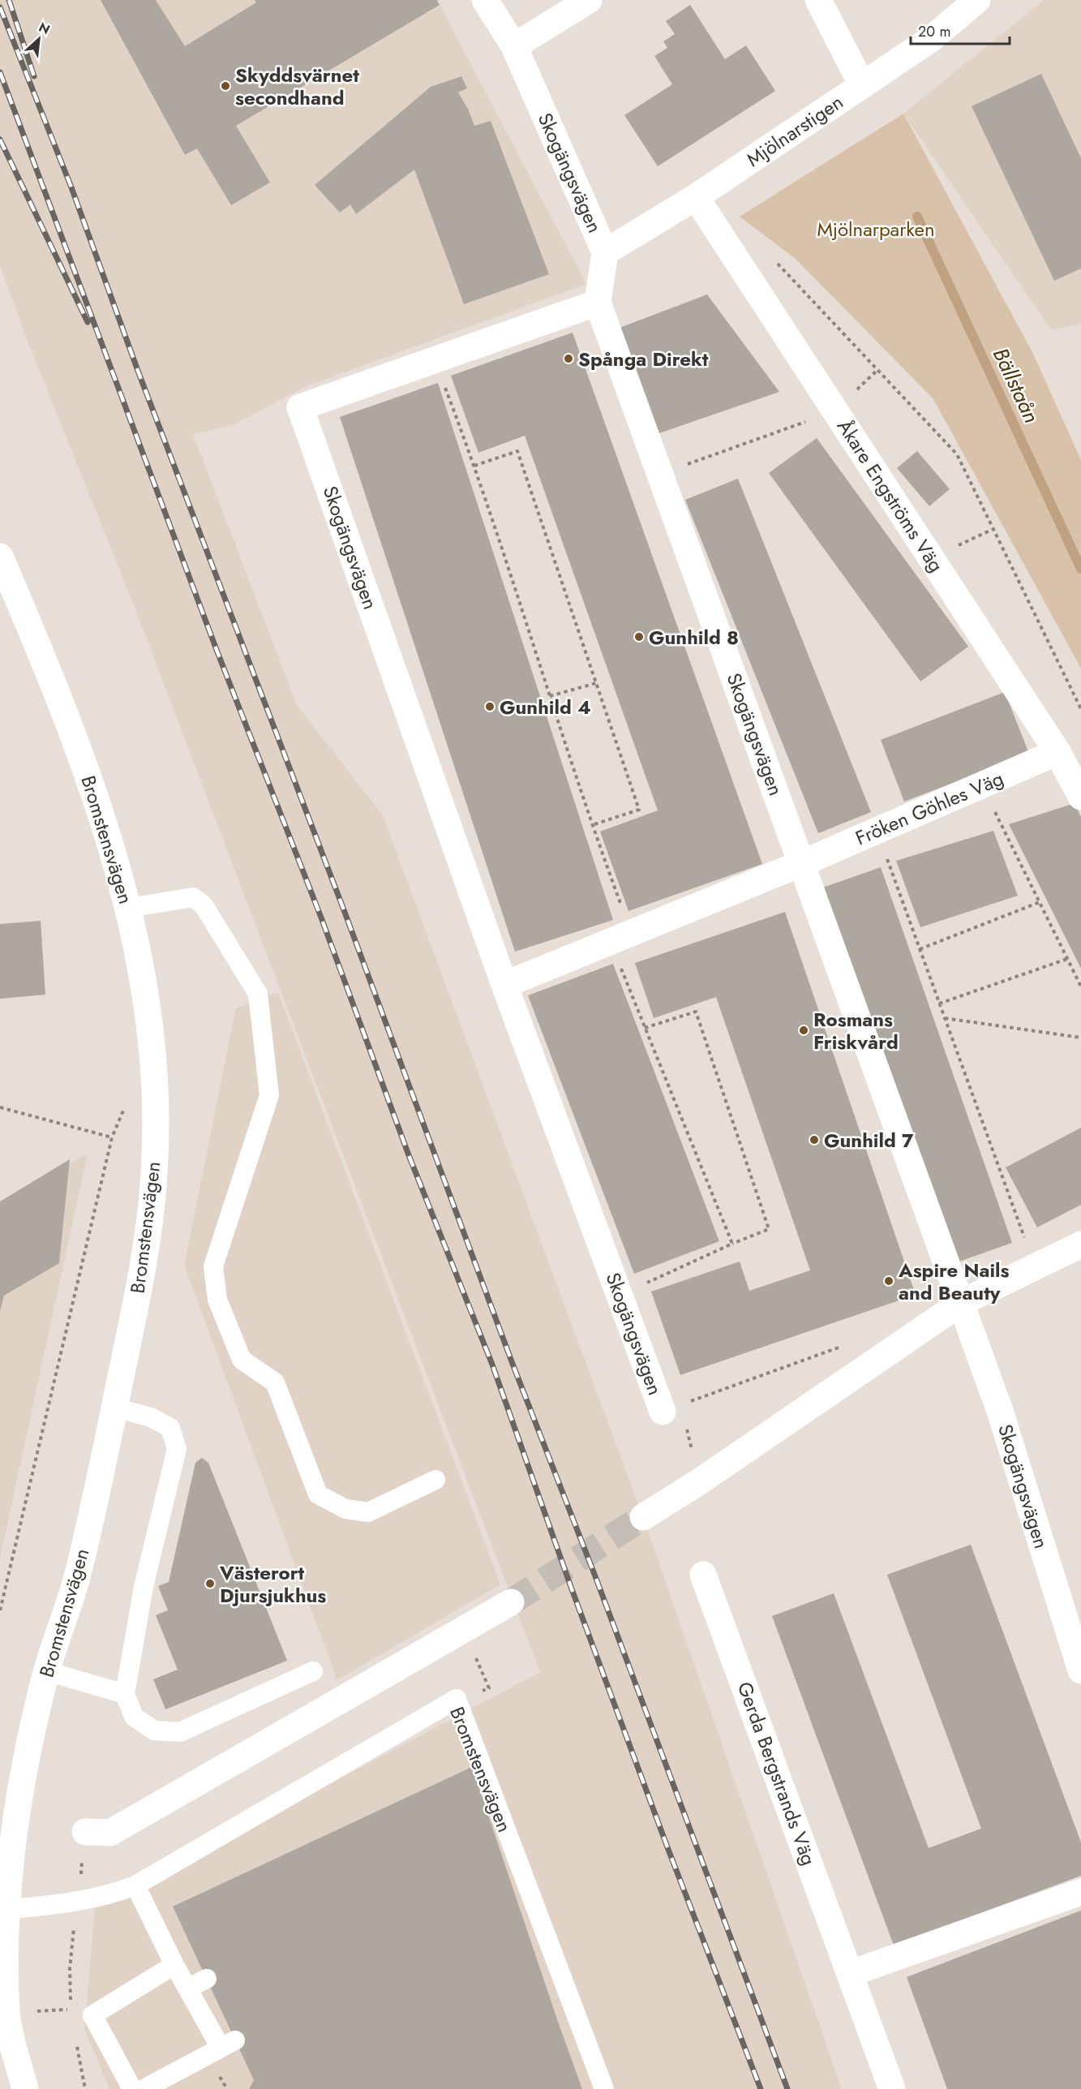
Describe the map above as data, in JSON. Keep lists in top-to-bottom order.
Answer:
{
  "streets": {
    "street": [
      "Mjölnarstigen",
      "Skogängsvägen",
      "Åkare Engströms Väg",
      "Fröken Göhles Väg",
      "Bromstensvägen",
      "Gerda Bergstrands Väg"
    ]
  },
  "crossings": [
    ["Mjölnarstigen", "Skogängsvägen"],
    ["Mjölnarstigen", "Åkare Engströms Väg"],
    ["Skogängsvägen", "Fröken Göhles Väg"],
    ["Åkare Engströms Väg", "Fröken Göhles Väg"]
  ],
  "water": ["Bällstaån"],
  "parks": ["Mjölnarparken"],
  "places": [
    "Skyddsvärnet secondhand",
    "Spånga Direkt",
    "Gunhild 8",
    "Gunhild 4",
    "Rosmans Friskvård",
    "Gunhild 7",
    "Aspire Nails and Beauty",
    "Västerort Djursjukhus"
  ],
  "scale_bar": "20 m",
  "north": "top right"
}
